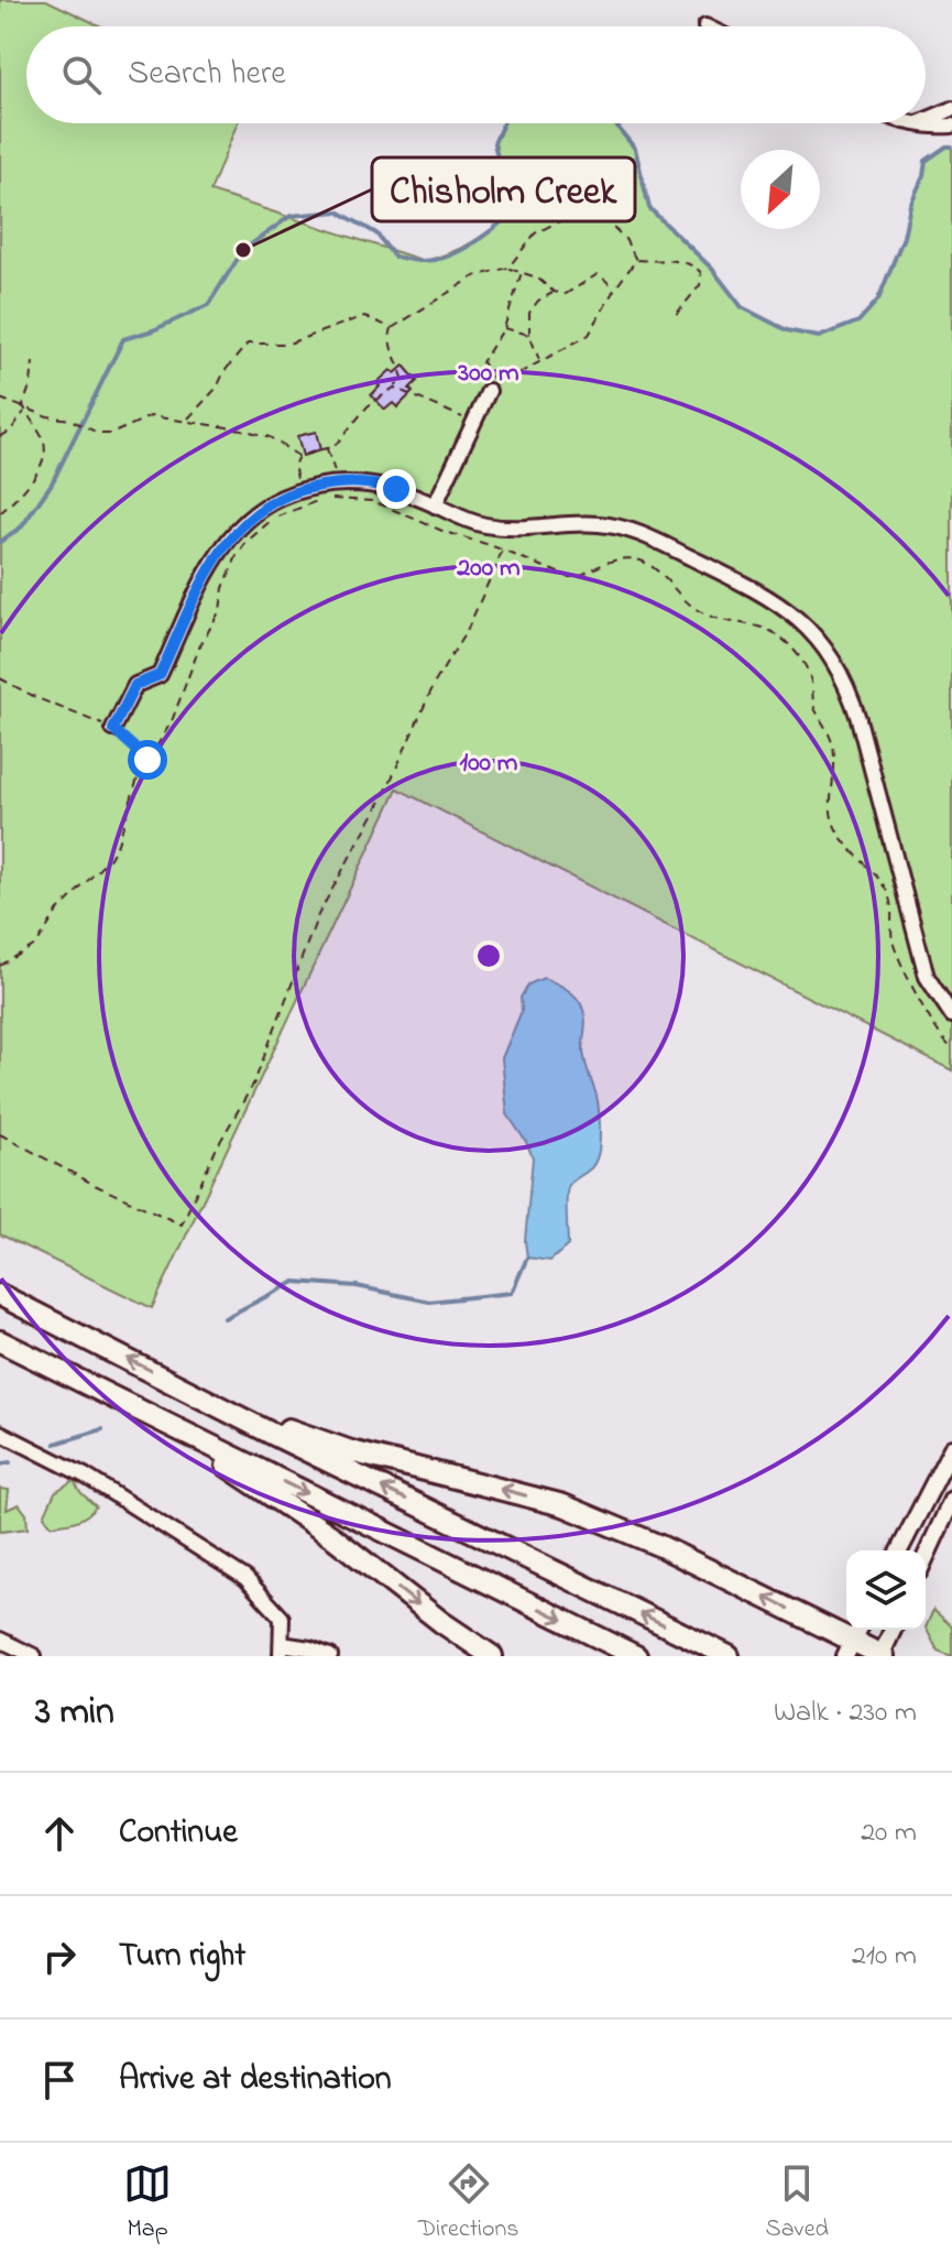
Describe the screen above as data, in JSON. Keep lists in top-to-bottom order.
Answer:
{
  "places": ["Chisholm Creek"],
  "north": "bottom left",
  "page": {
    "search": "Search here",
    "heading": ["3 min", "Walk · 230 m"],
    "list": [
      ["Continue", "20 m"],
      ["Turn right", "210 m"],
      "Arrive at destination"
    ],
    "nav": ["Map", "Directions", "Saved"]
  },
  "rings": ["300 m", "200 m", "100 m"]
}
